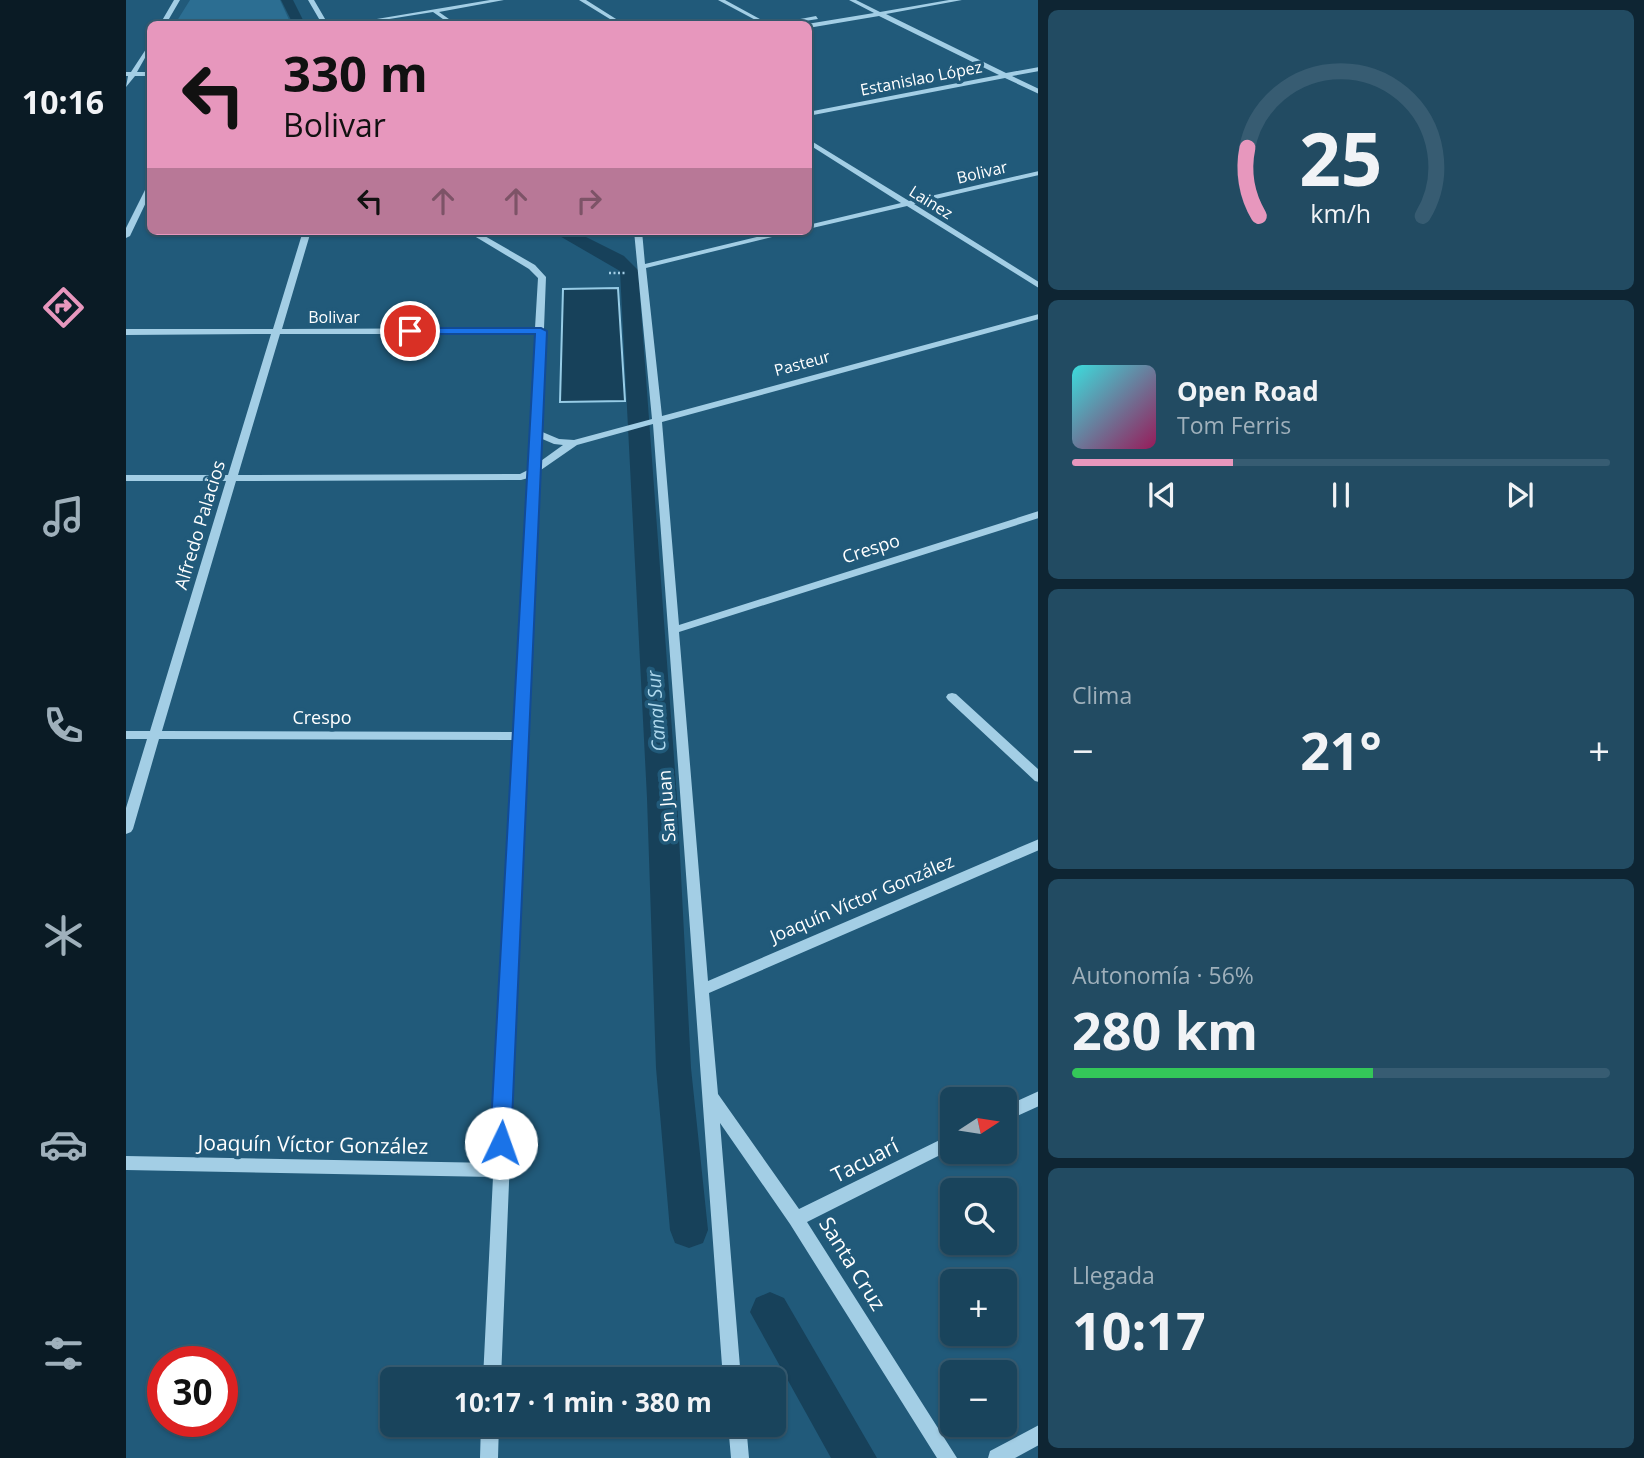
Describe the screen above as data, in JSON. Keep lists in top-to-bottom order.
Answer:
{
  "streets": {
    "street": [
      "Estanislao López",
      "Bolivar",
      "Lainez",
      "Pasteur",
      "Alfredo Palacios",
      "Crespo",
      "San Juan",
      "Joaquín Víctor González",
      "Tacuarí",
      "Santa Cruz"
    ]
  },
  "crossings": [
    ["Bolivar", "Lainez"],
    ["Bolivar", "Alfredo Palacios"],
    ["Pasteur", "San Juan"],
    ["Alfredo Palacios", "Crespo"],
    ["Crespo", "San Juan"],
    ["San Juan", "Joaquín Víctor González"],
    ["San Juan", "Santa Cruz"],
    ["Tacuarí", "Santa Cruz"]
  ],
  "water": ["Canal Sur"],
  "north": "right",
  "page": {
    "tabs": "10:16",
    "turn": ["330 m", "Bolivar"],
    "song": ["Open Road", "Tom Ferris"],
    "tile": [
      "Clima",
      ["Autonomía · 56%", "280 km"],
      ["Llegada", "10:17"]
    ],
    "heat": ["−", "21°", "+"],
    "map_buttons": ["+", "−"],
    "limit": "30",
    "trip": "10:17 · 1 min · 380 m",
    "gauge": ["25", "km/h"]
  }
}
